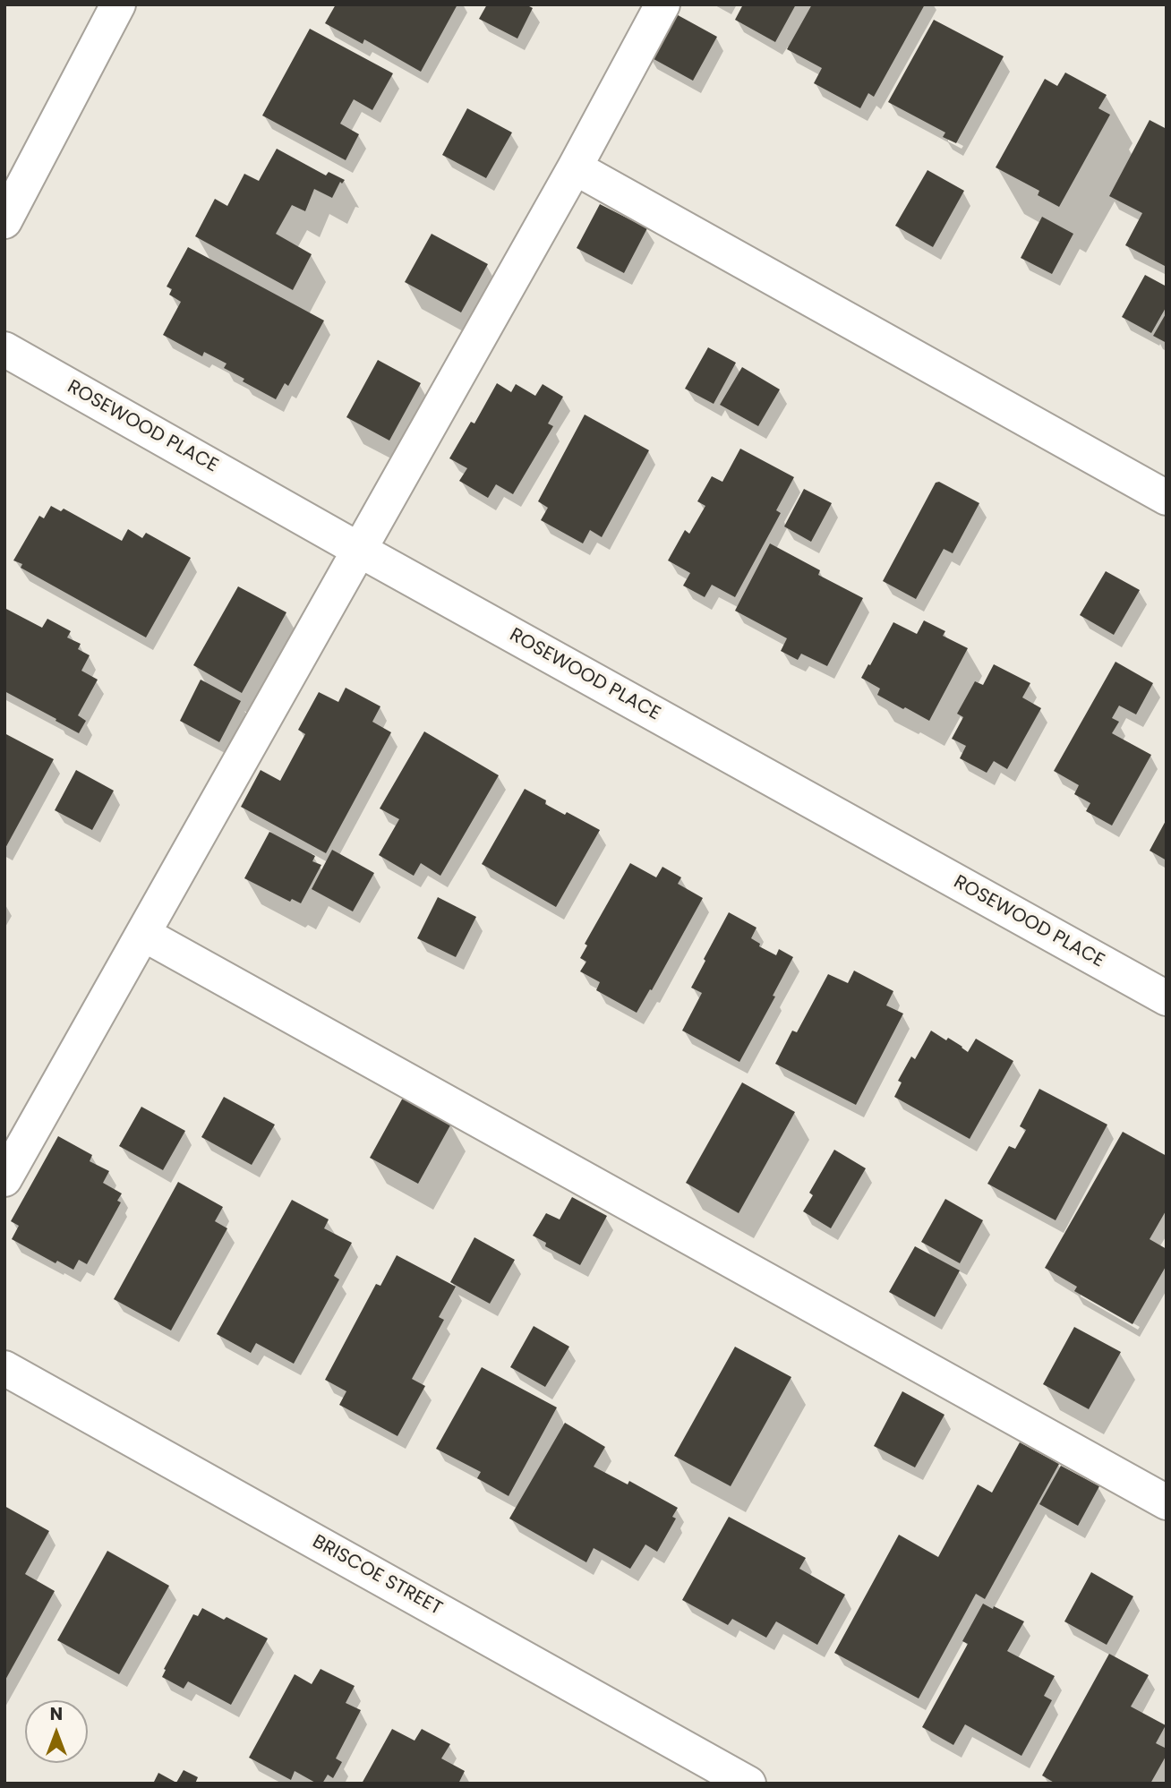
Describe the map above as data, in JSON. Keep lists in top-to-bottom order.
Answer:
{
  "streets": {
    "street": ["ROSEWOOD PLACE", "BRISCOE STREET"]
  },
  "north": "top"
}
